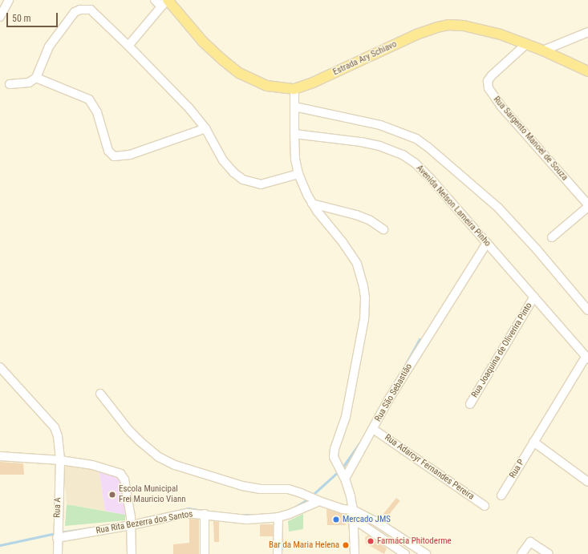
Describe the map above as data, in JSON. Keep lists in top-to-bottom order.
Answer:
{
  "streets": {
    "main road": ["Estrada Ary Schiavo"],
    "street": [
      "Rua Sargento Manoel de Souza",
      "Avenida Nelson Lameira Pinho",
      "Rua Joaquina de Oliverira Pinto",
      "Rua São Sebastião",
      "Rua Adarcyr Fernandes Pereira",
      "Rua P",
      "Rua A",
      "Rua Rita Bezerra dos Santos"
    ]
  },
  "crossings": [
    ["Estrada Ary Schiavo", "Rua Sargento Manoel de Souza"],
    ["Avenida Nelson Lameira Pinho", "Rua Joaquina de Oliverira Pinto"],
    ["Avenida Nelson Lameira Pinho", "Rua São Sebastião"],
    ["Avenida Nelson Lameira Pinho", "Rua P"],
    ["Rua São Sebastião", "Rua Adarcyr Fernandes Pereira"],
    ["Rua A", "Rua Rita Bezerra dos Santos"]
  ],
  "places": [
    "Escola Municipal Frei Mauricio Viann",
    "Mercado JMS",
    "Farmácia Phitoderme",
    "Bar da Maria Helena"
  ],
  "scale_bar": "50 m"
}
